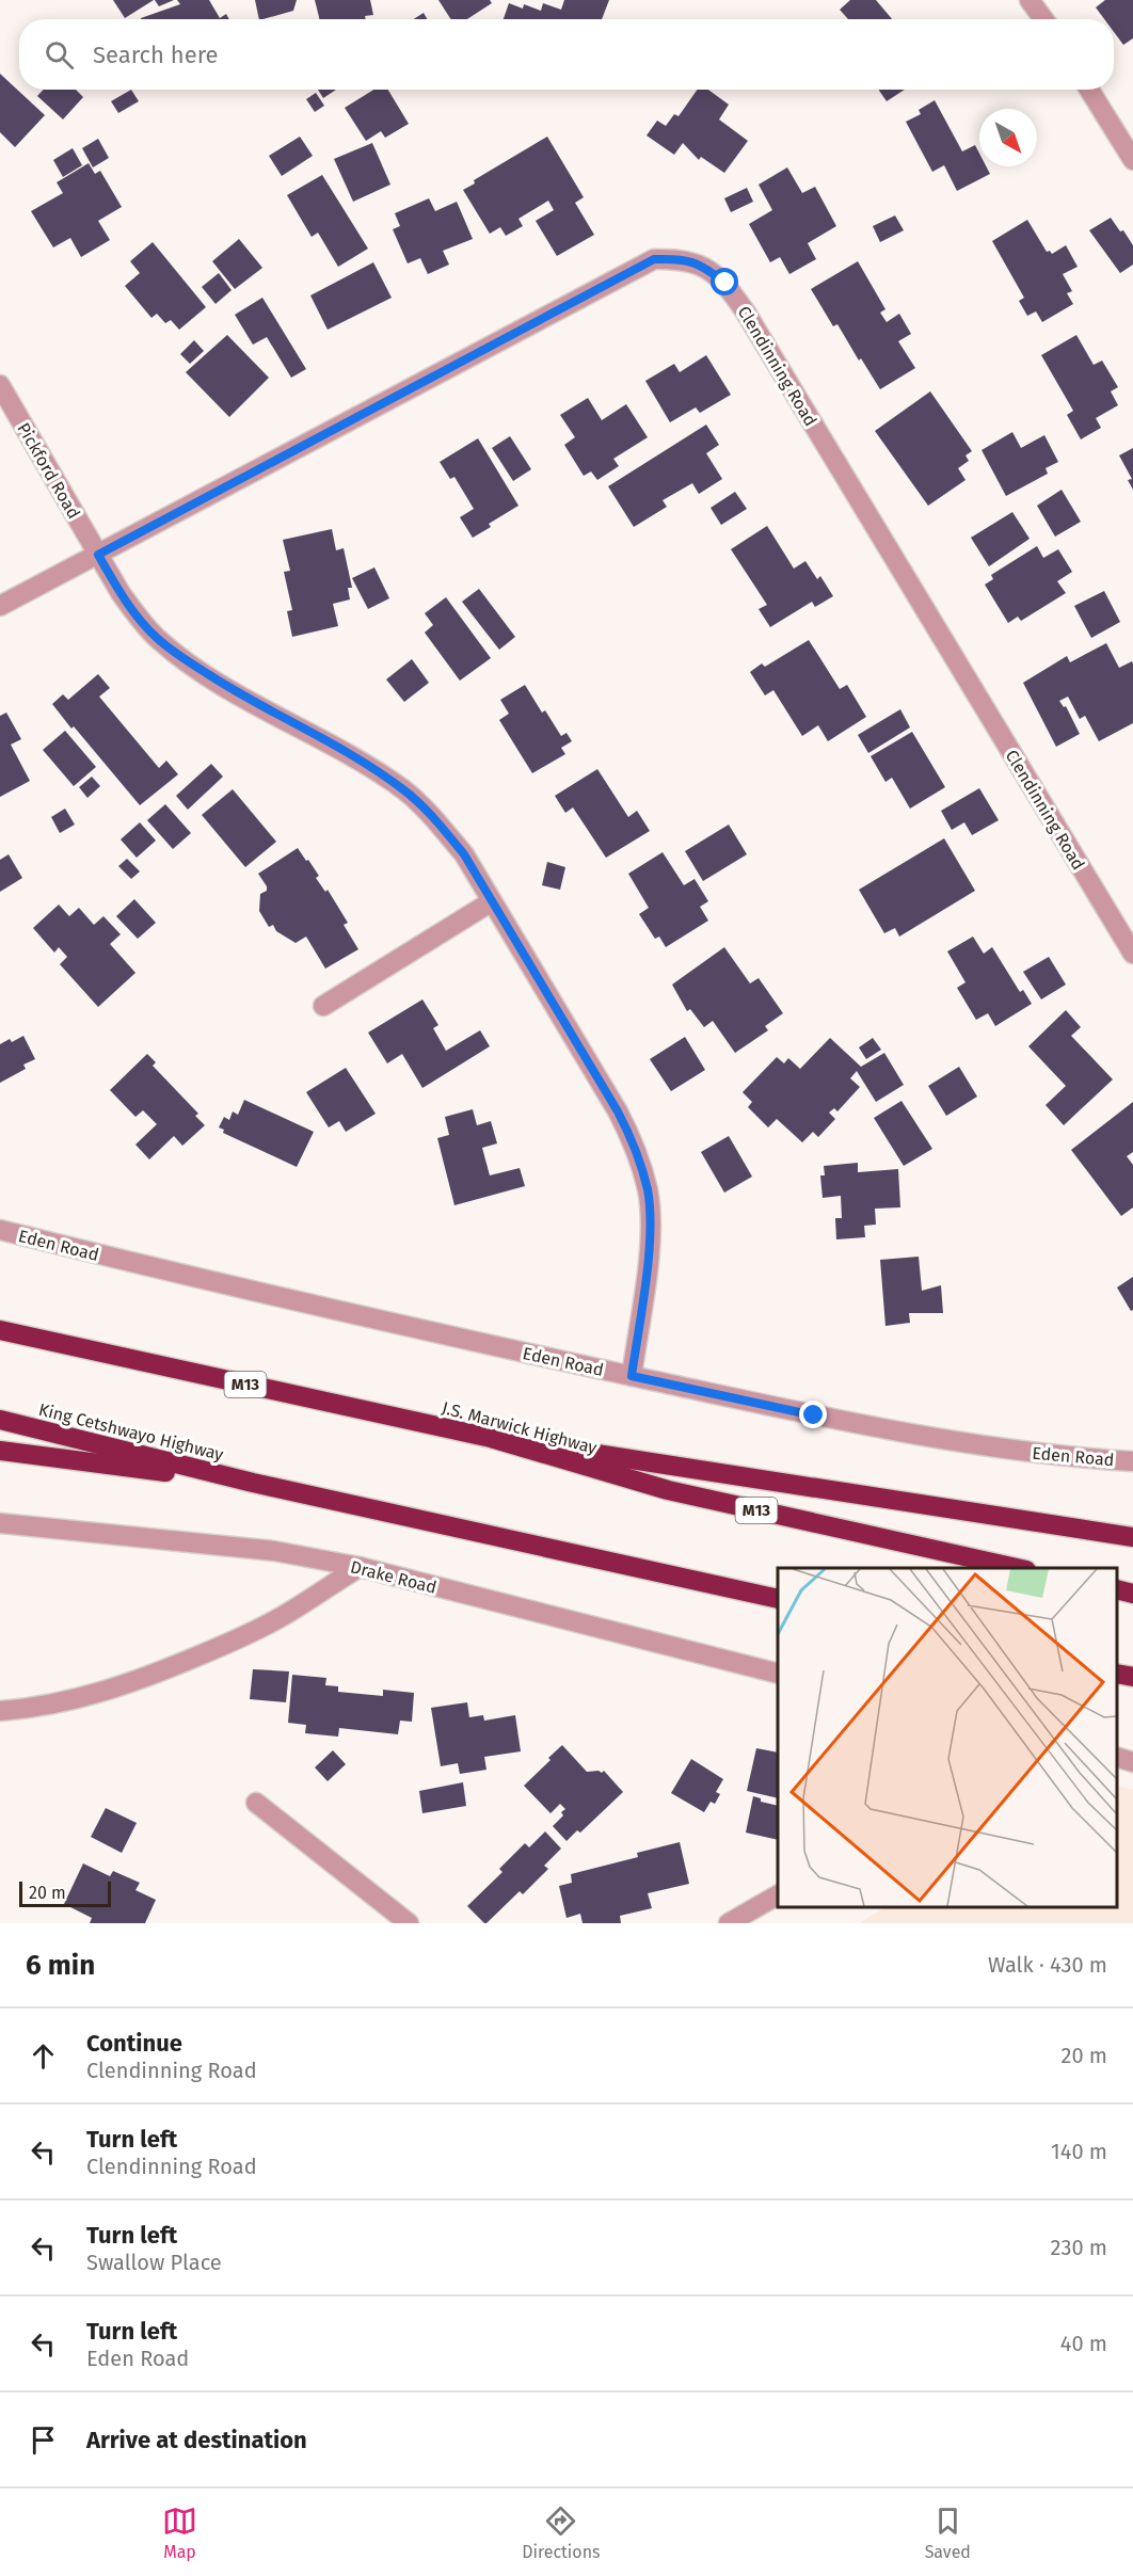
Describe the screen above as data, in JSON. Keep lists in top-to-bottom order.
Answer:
{
  "streets": {
    "highway": ["M13", "J.S. Marwick Highway", "King Cetshwayo Highway"],
    "street": [
      "Clendinning Road",
      "Pickford Road",
      "Eden Road",
      "Drake Road"
    ]
  },
  "crossings": [
    ["Clendinning Road", "Pickford Road"],
    ["Pickford Road", "Eden Road"]
  ],
  "scale_bar": "20 m",
  "north": "bottom right",
  "page": {
    "search": "Search here",
    "scale": "20 m",
    "heading": ["6 min", "Walk · 430 m"],
    "list": [
      ["Continue", "Clendinning Road", "20 m"],
      ["Turn left", "Clendinning Road", "140 m"],
      ["Turn left", "Swallow Place", "230 m"],
      ["Turn left", "Eden Road", "40 m"],
      "Arrive at destination"
    ],
    "nav": ["Map", "Directions", "Saved"]
  }
}
